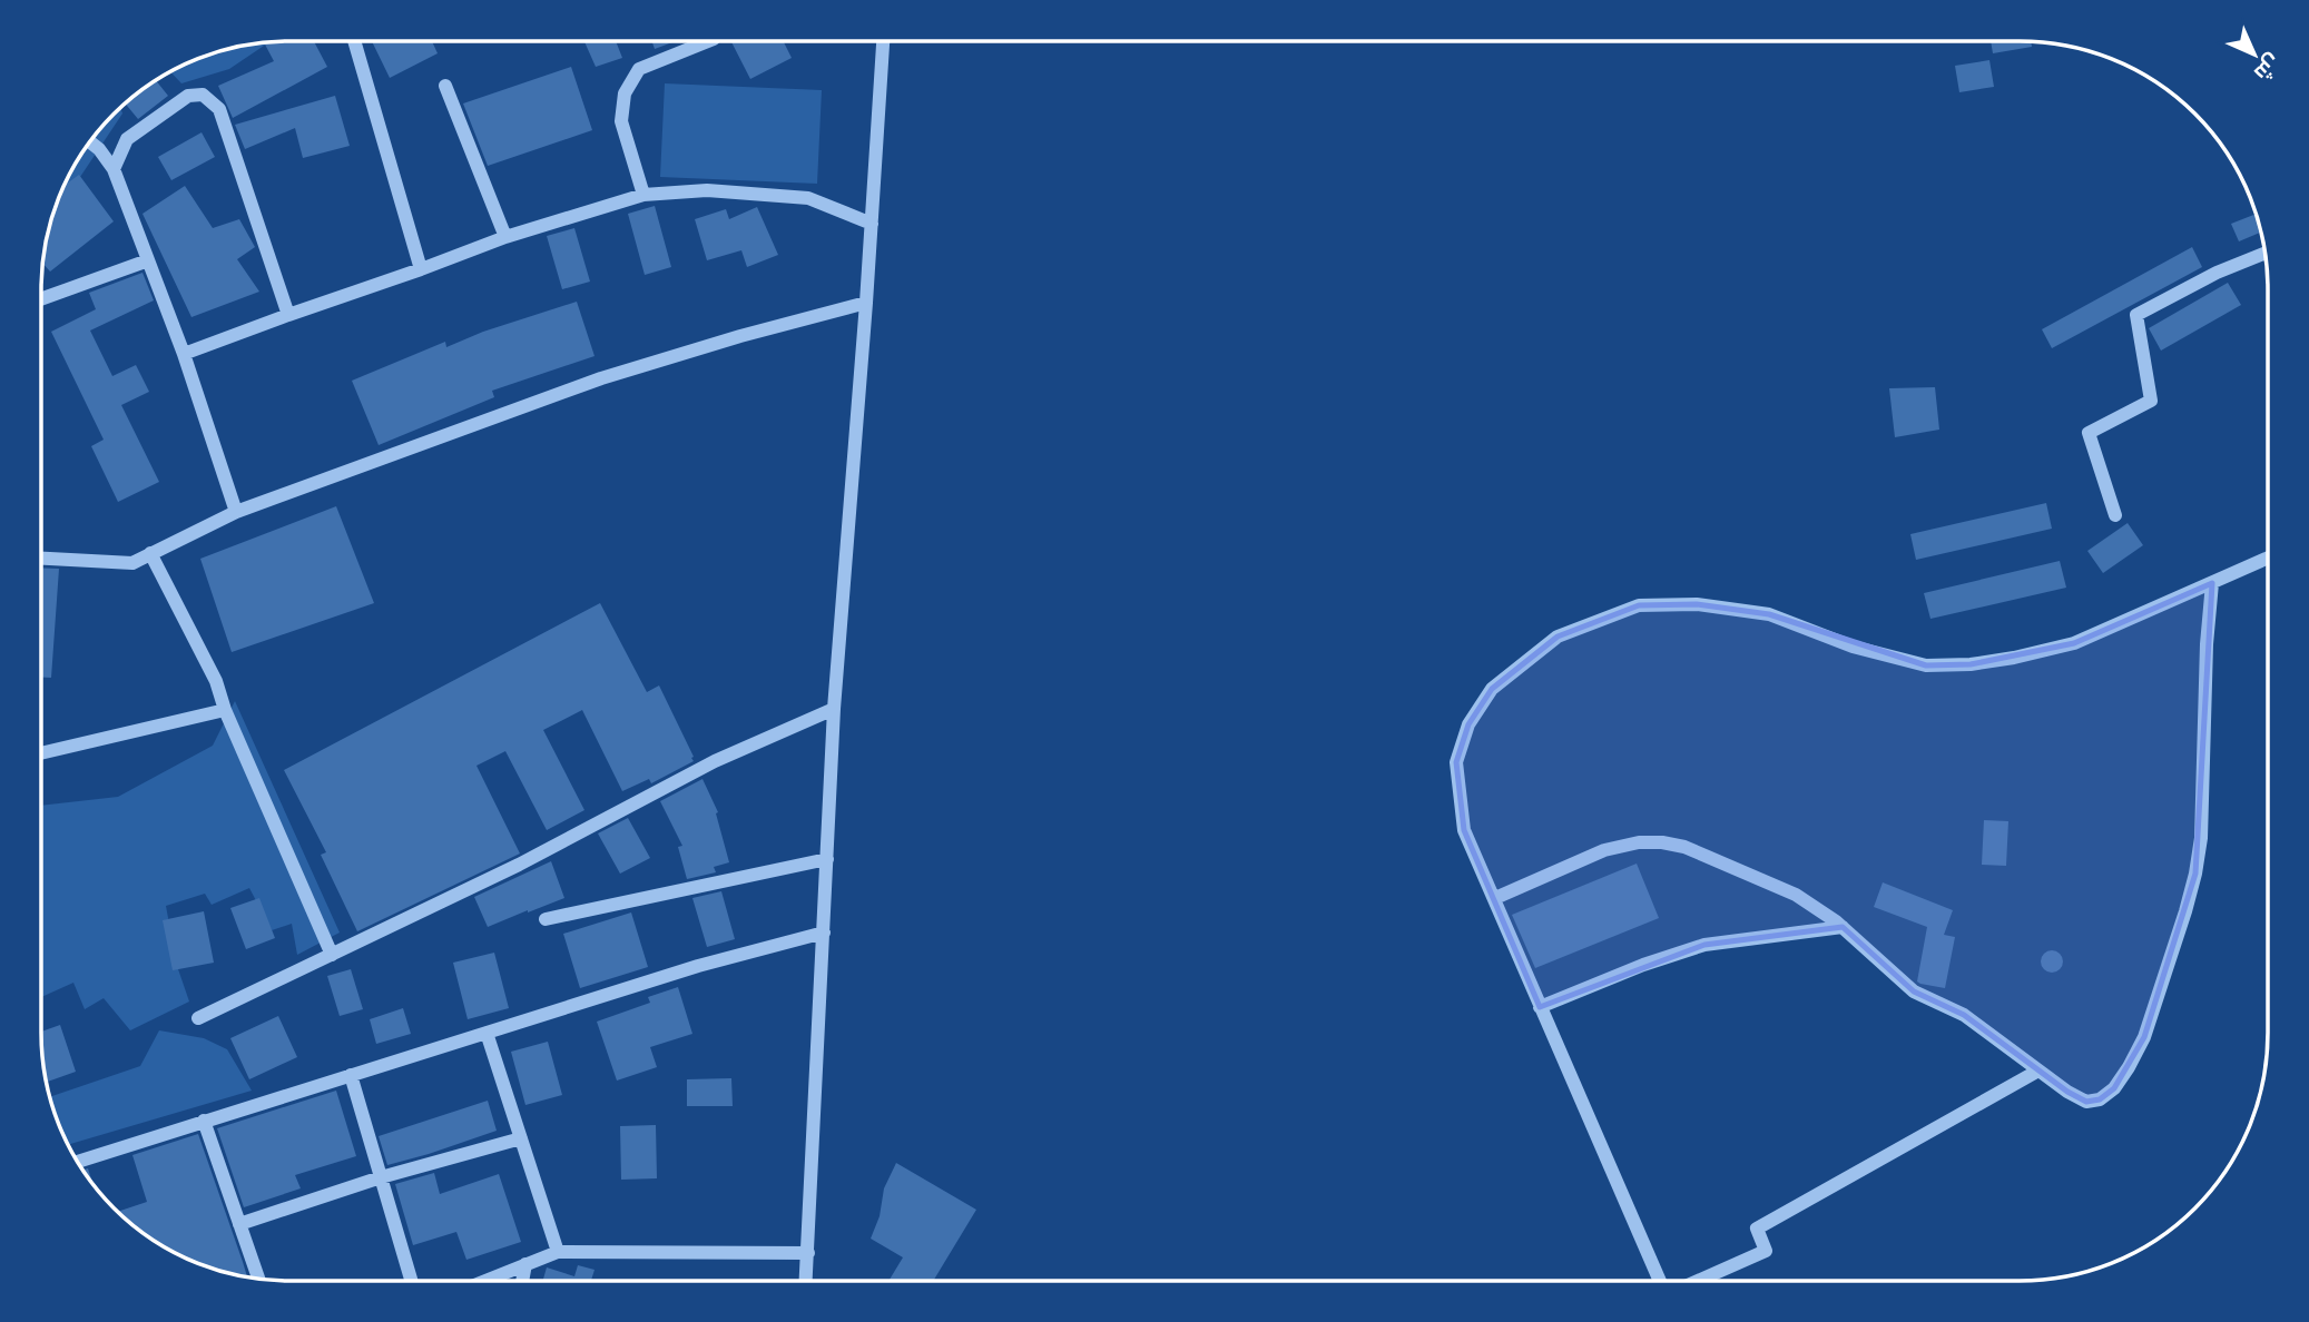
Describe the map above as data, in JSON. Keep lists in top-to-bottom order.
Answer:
{
  "north": "bottom right"
}
